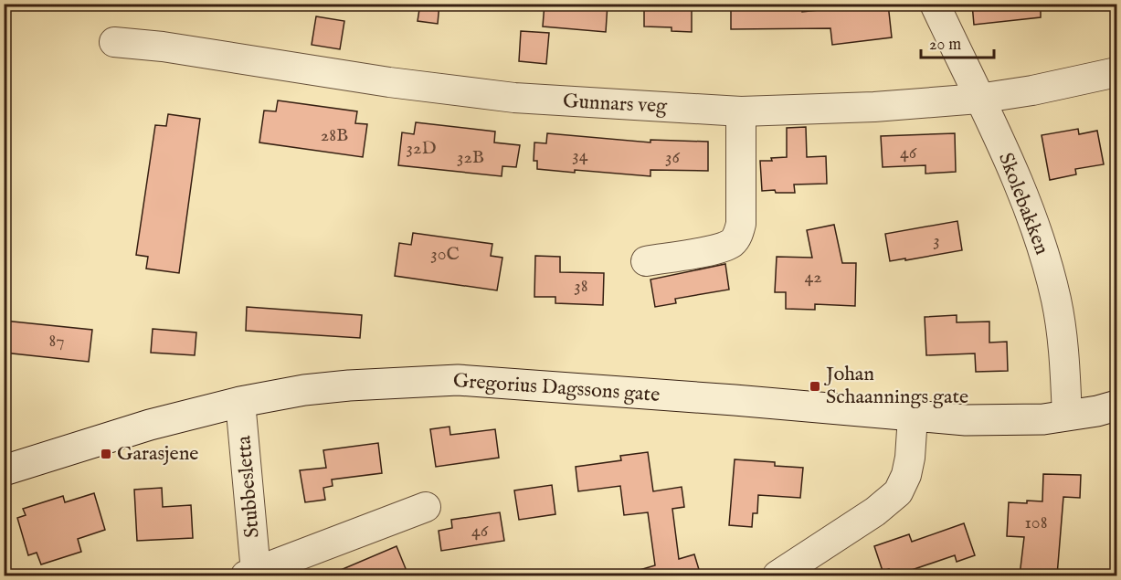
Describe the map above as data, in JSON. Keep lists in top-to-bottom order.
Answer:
{
  "streets": {
    "street": [
      "Gunnars veg",
      "Skolebakken",
      "Gregorius Dagssons gate",
      "Stubbesletta"
    ]
  },
  "crossings": [
    ["Gunnars veg", "Skolebakken"],
    ["Skolebakken", "Gregorius Dagssons gate"],
    ["Gregorius Dagssons gate", "Stubbesletta"]
  ],
  "places": {
    "transit": ["Johan Schaannings gate", "Garasjene"]
  },
  "house_numbers": [
    "28B",
    "32D",
    "46",
    "34",
    "32B",
    "36",
    "3",
    "30C",
    "42",
    "38",
    "87",
    "108",
    "46"
  ],
  "scale_bar": "20 m"
}
